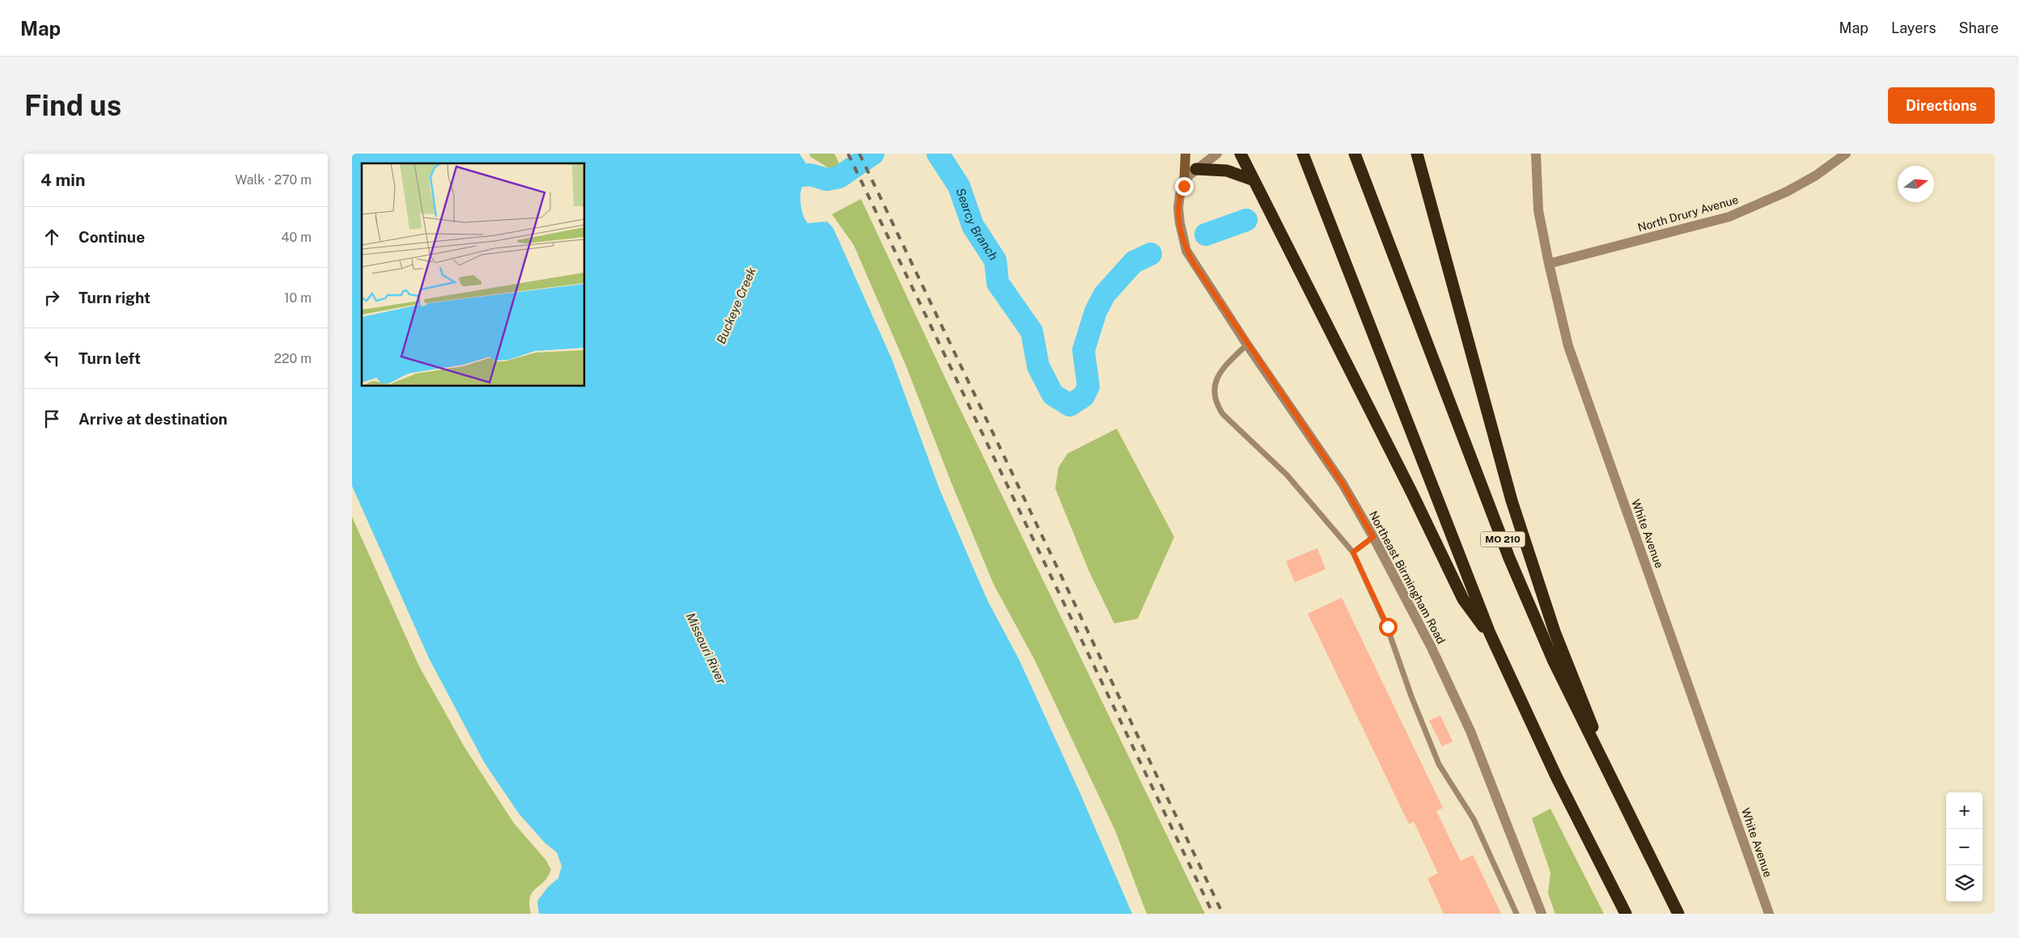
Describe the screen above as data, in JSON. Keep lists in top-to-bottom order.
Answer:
{
  "streets": {
    "highway": ["MO 210"],
    "street": ["North Drury Avenue", "White Avenue", "Northeast Birmingham Road"]
  },
  "crossings": [
    ["North Drury Avenue", "White Avenue"]
  ],
  "water": ["Searcy Branch", "Buckeye Creek", "Missouri River"],
  "north": "right",
  "page": {
    "header": "Map",
    "nav": ["Map", "Layers", "Share"],
    "buttons": "Directions",
    "title": "Find us",
    "heading": ["4 min", "Walk · 270 m"],
    "list": [
      ["Continue", "40 m"],
      ["Turn right", "10 m"],
      ["Turn left", "220 m"],
      "Arrive at destination"
    ],
    "map_buttons": ["+", "−"]
  }
}
